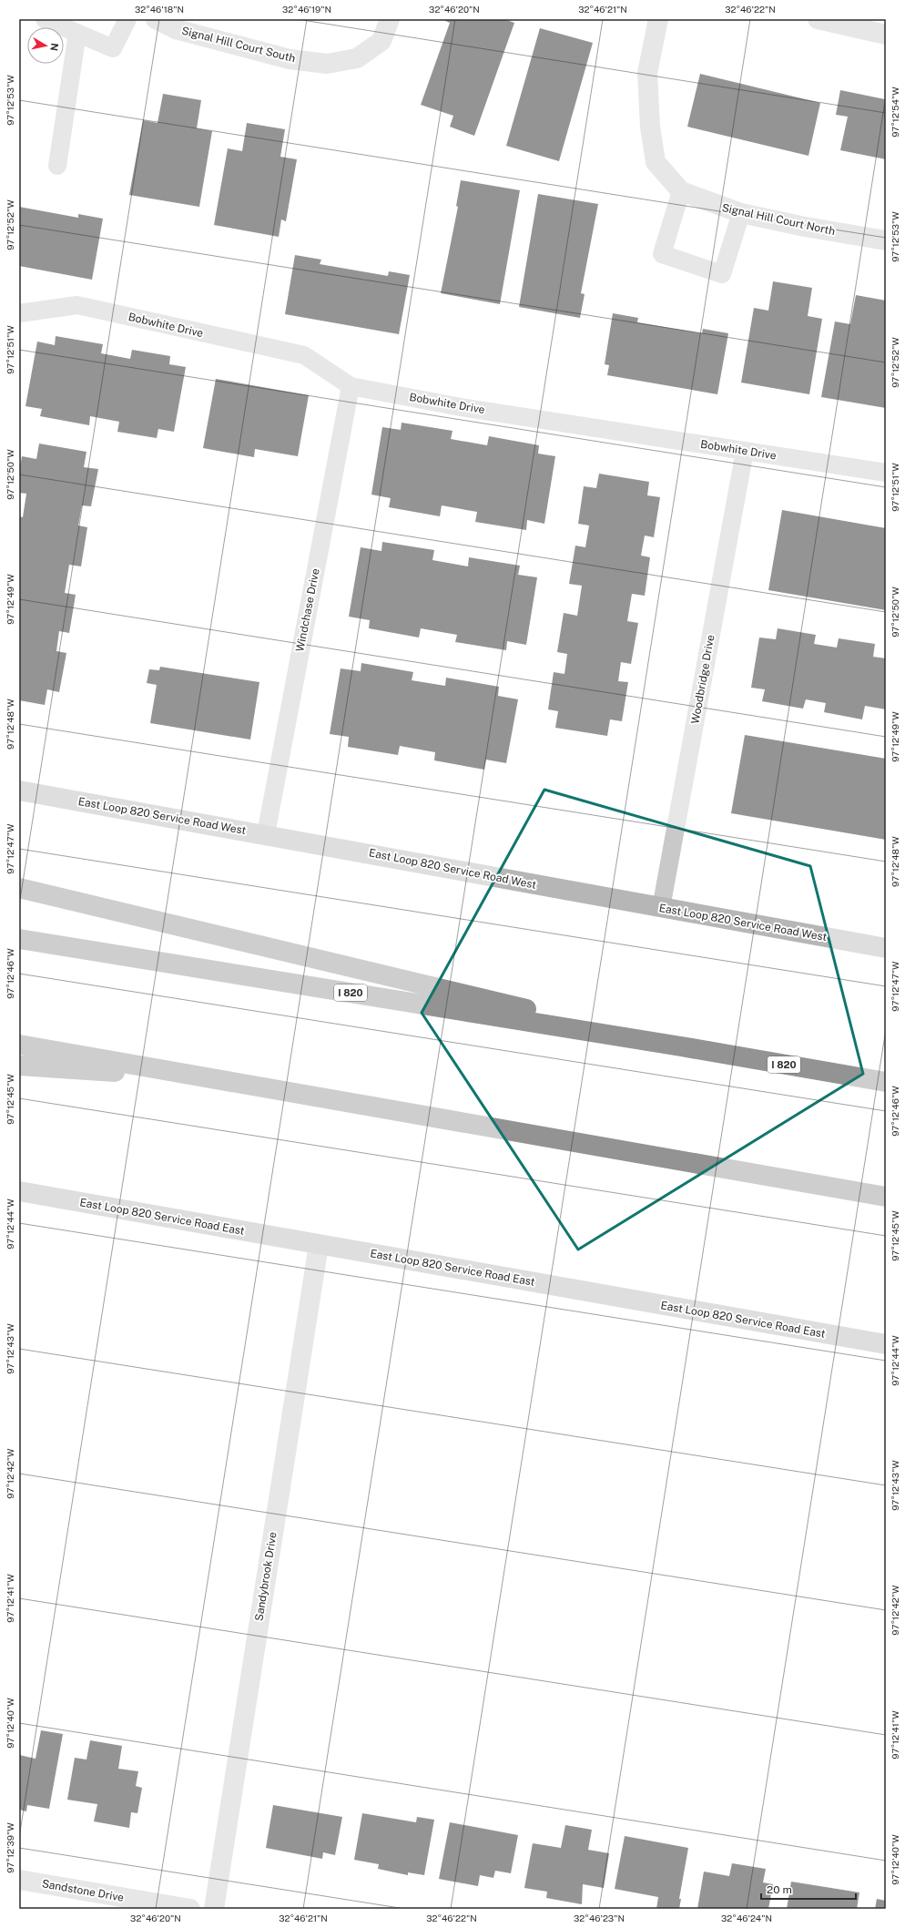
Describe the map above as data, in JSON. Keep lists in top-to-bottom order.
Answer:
{
  "streets": {
    "highway": ["I 820"],
    "main road": ["East Loop 820 Service Road West", "East Loop 820 Service Road East"],
    "street": [
      "Signal Hill Court South",
      "Signal Hill Court North",
      "Sandybrook Drive",
      "Sandstone Drive"
    ],
    "lane": ["Bobwhite Drive", "Windchase Drive", "Woodbridge Drive"]
  },
  "crossings": [
    ["Bobwhite Drive", "Windchase Drive"],
    ["Bobwhite Drive", "Woodbridge Drive"],
    ["Windchase Drive", "East Loop 820 Service Road West"],
    ["Woodbridge Drive", "East Loop 820 Service Road West"],
    ["East Loop 820 Service Road East", "Sandybrook Drive"]
  ],
  "scale_bar": "20 m",
  "north": "right",
  "coordinates": [
    "32°46'18\"N",
    "32°46'19\"N",
    "32°46'20\"N",
    "32°46'21\"N",
    "32°46'22\"N",
    "97°12'53\"W",
    "97°12'54\"W",
    "97°12'52\"W",
    "97°12'51\"W",
    "97°12'50\"W",
    "97°12'49\"W",
    "97°12'48\"W",
    "97°12'47\"W",
    "97°12'46\"W",
    "97°12'45\"W",
    "97°12'44\"W",
    "97°12'43\"W",
    "97°12'42\"W",
    "97°12'41\"W",
    "97°12'40\"W",
    "97°12'39\"W",
    "32°46'23\"N",
    "32°46'24\"N"
  ]
}
